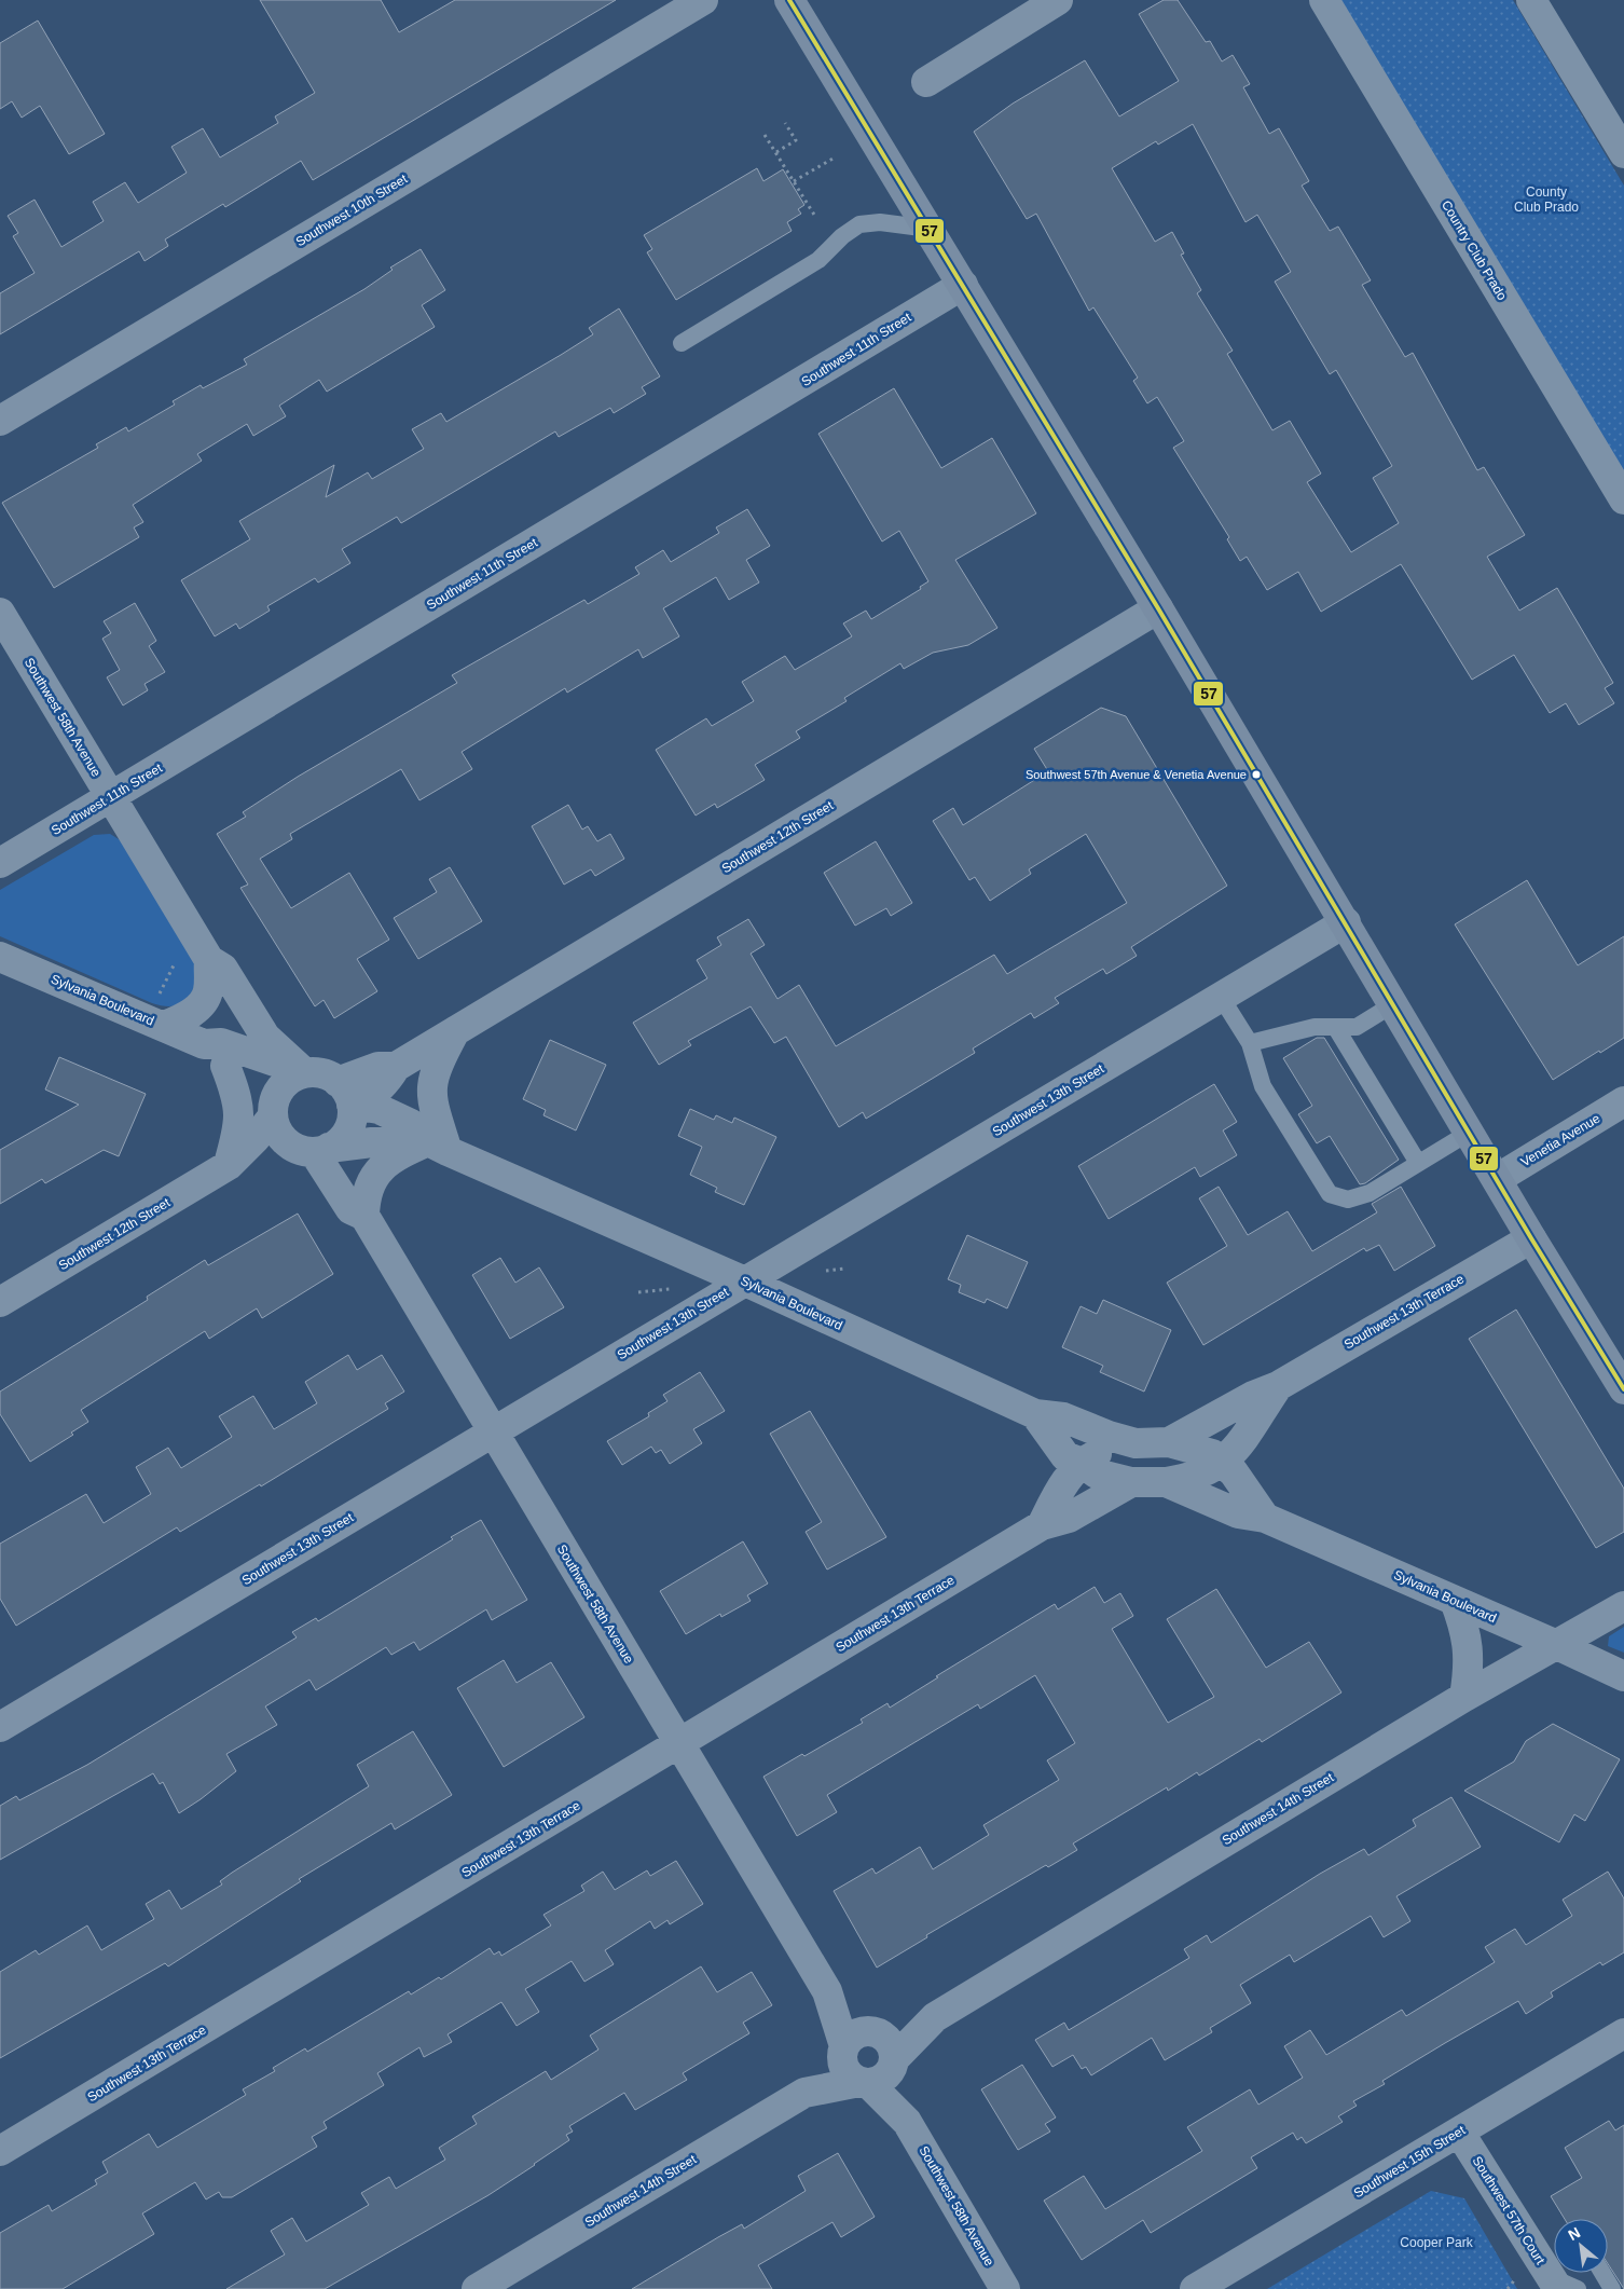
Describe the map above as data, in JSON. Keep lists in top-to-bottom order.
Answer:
{
  "streets": {
    "street": [
      "Southwest 10th Street",
      "Country Club Prado",
      "Southwest 11th Street",
      "Southwest 58th Avenue",
      "Southwest 12th Street",
      "Sylvania Boulevard",
      "Southwest 13th Street",
      "Venetia Avenue",
      "Southwest 13th Terrace",
      "Southwest 14th Street",
      "Southwest 15th Street",
      "Southwest 57th Court"
    ]
  },
  "crossings": [
    ["Southwest 11th Street", "Southwest 58th Avenue"],
    ["Southwest 58th Avenue", "Southwest 12th Street"],
    ["Southwest 58th Avenue", "Sylvania Boulevard"],
    ["Southwest 58th Avenue", "Southwest 13th Street"],
    ["Southwest 58th Avenue", "Southwest 13th Terrace"],
    ["Southwest 58th Avenue", "Southwest 14th Street"],
    ["Southwest 12th Street", "Sylvania Boulevard"],
    ["Sylvania Boulevard", "Southwest 13th Street"],
    ["Sylvania Boulevard", "Southwest 13th Terrace"],
    ["Sylvania Boulevard", "Southwest 14th Street"],
    ["Southwest 15th Street", "Southwest 57th Court"]
  ],
  "parks": ["County Club Prado", "Cooper Park"],
  "places": ["Southwest 57th Avenue & Venetia Avenue"],
  "lines": ["transit line 57"],
  "north": "top left"
}
